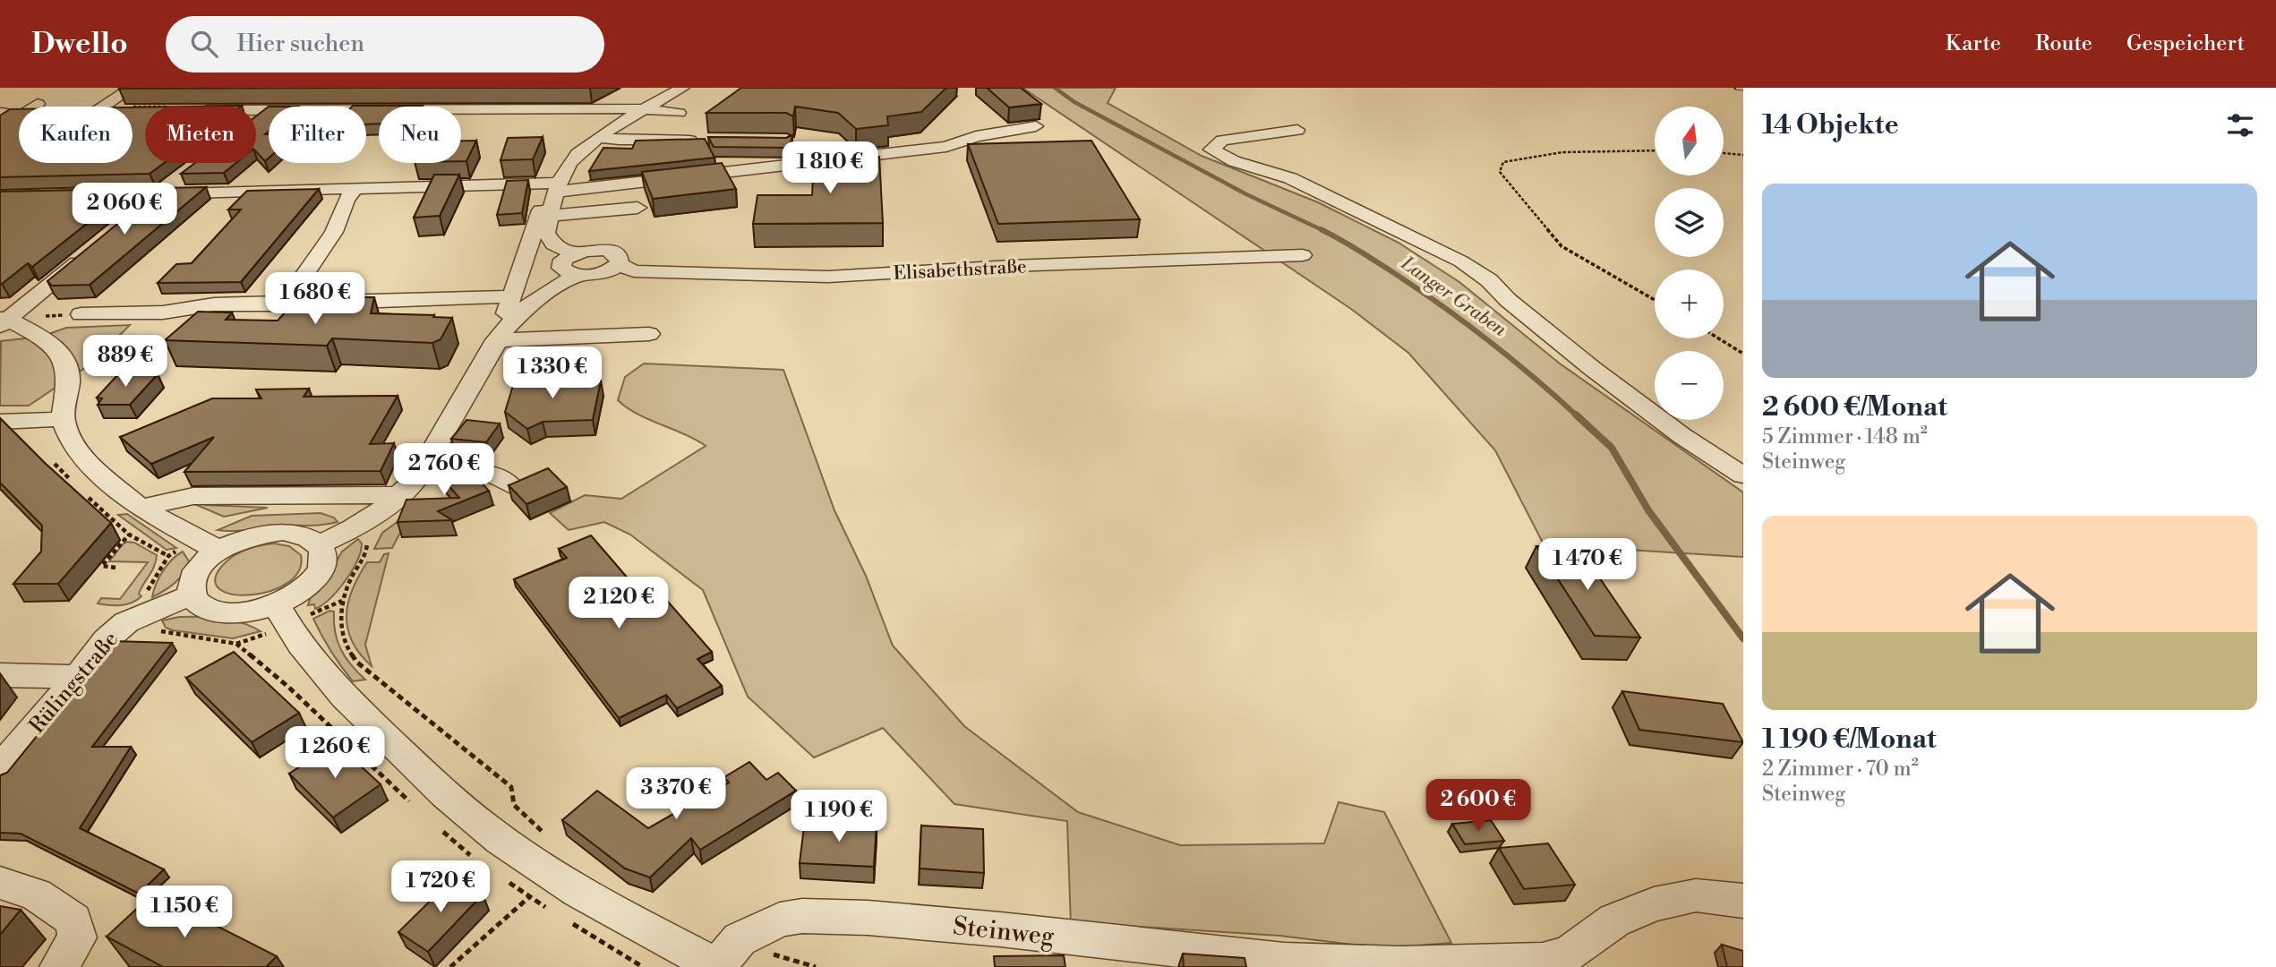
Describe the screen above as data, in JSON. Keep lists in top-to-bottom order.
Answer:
{
  "streets": {
    "street": ["Elisabethstraße", "Rülingstraße", "Steinweg"]
  },
  "water": ["Langer Graben"],
  "north": "top",
  "page": {
    "header": "Dwello",
    "search": "Hier suchen",
    "nav": ["Karte", "Route", "Gespeichert"],
    "heading": "14 Objekte",
    "map_buttons": ["+", "−"],
    "chip": [
      "Kaufen",
      "Mieten",
      "Filter",
      "Neu"
    ],
    "price": [
      "1 810 €",
      "2 060 €",
      "1 680 €",
      "889 €",
      "1 330 €",
      "2 760 €",
      "1 470 €",
      "2 120 €",
      "1 260 €",
      "3 370 €",
      "2 600 €",
      "1 190 €",
      "1 720 €",
      "1 150 €"
    ],
    "list": [
      {
        "name": "2 600 €/Monat",
        "note": "5 Zimmer · 148 m² · Steinweg"
      },
      {
        "name": "1 190 €/Monat",
        "note": "2 Zimmer · 70 m² · Steinweg"
      }
    ]
  }
}
